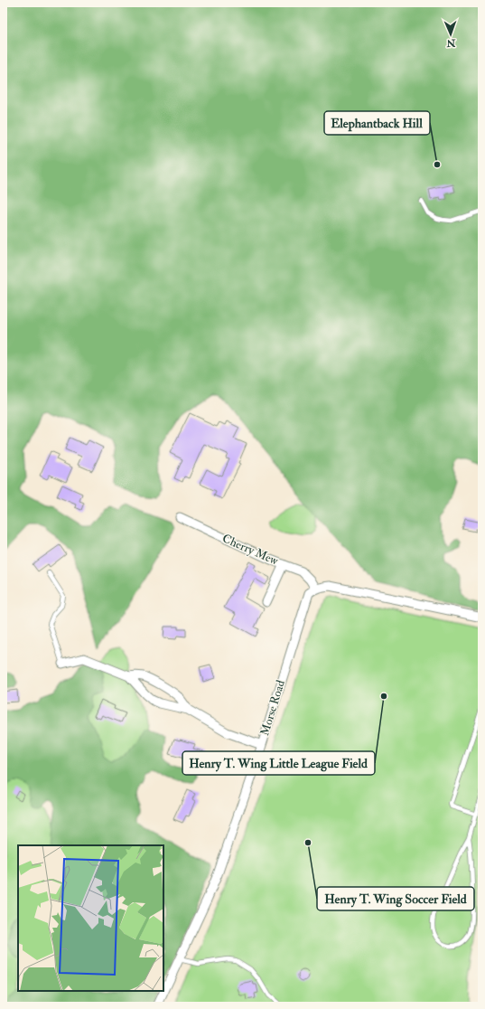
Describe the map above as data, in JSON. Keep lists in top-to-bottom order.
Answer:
{
  "streets": {
    "street": ["Cherry Mew", "Morse Road"]
  },
  "crossings": [
    ["Cherry Mew", "Morse Road"]
  ],
  "places": ["Elephantback Hill", "Henry T. Wing Little League Field", "Henry T. Wing Soccer Field"],
  "north": "bottom"
}
